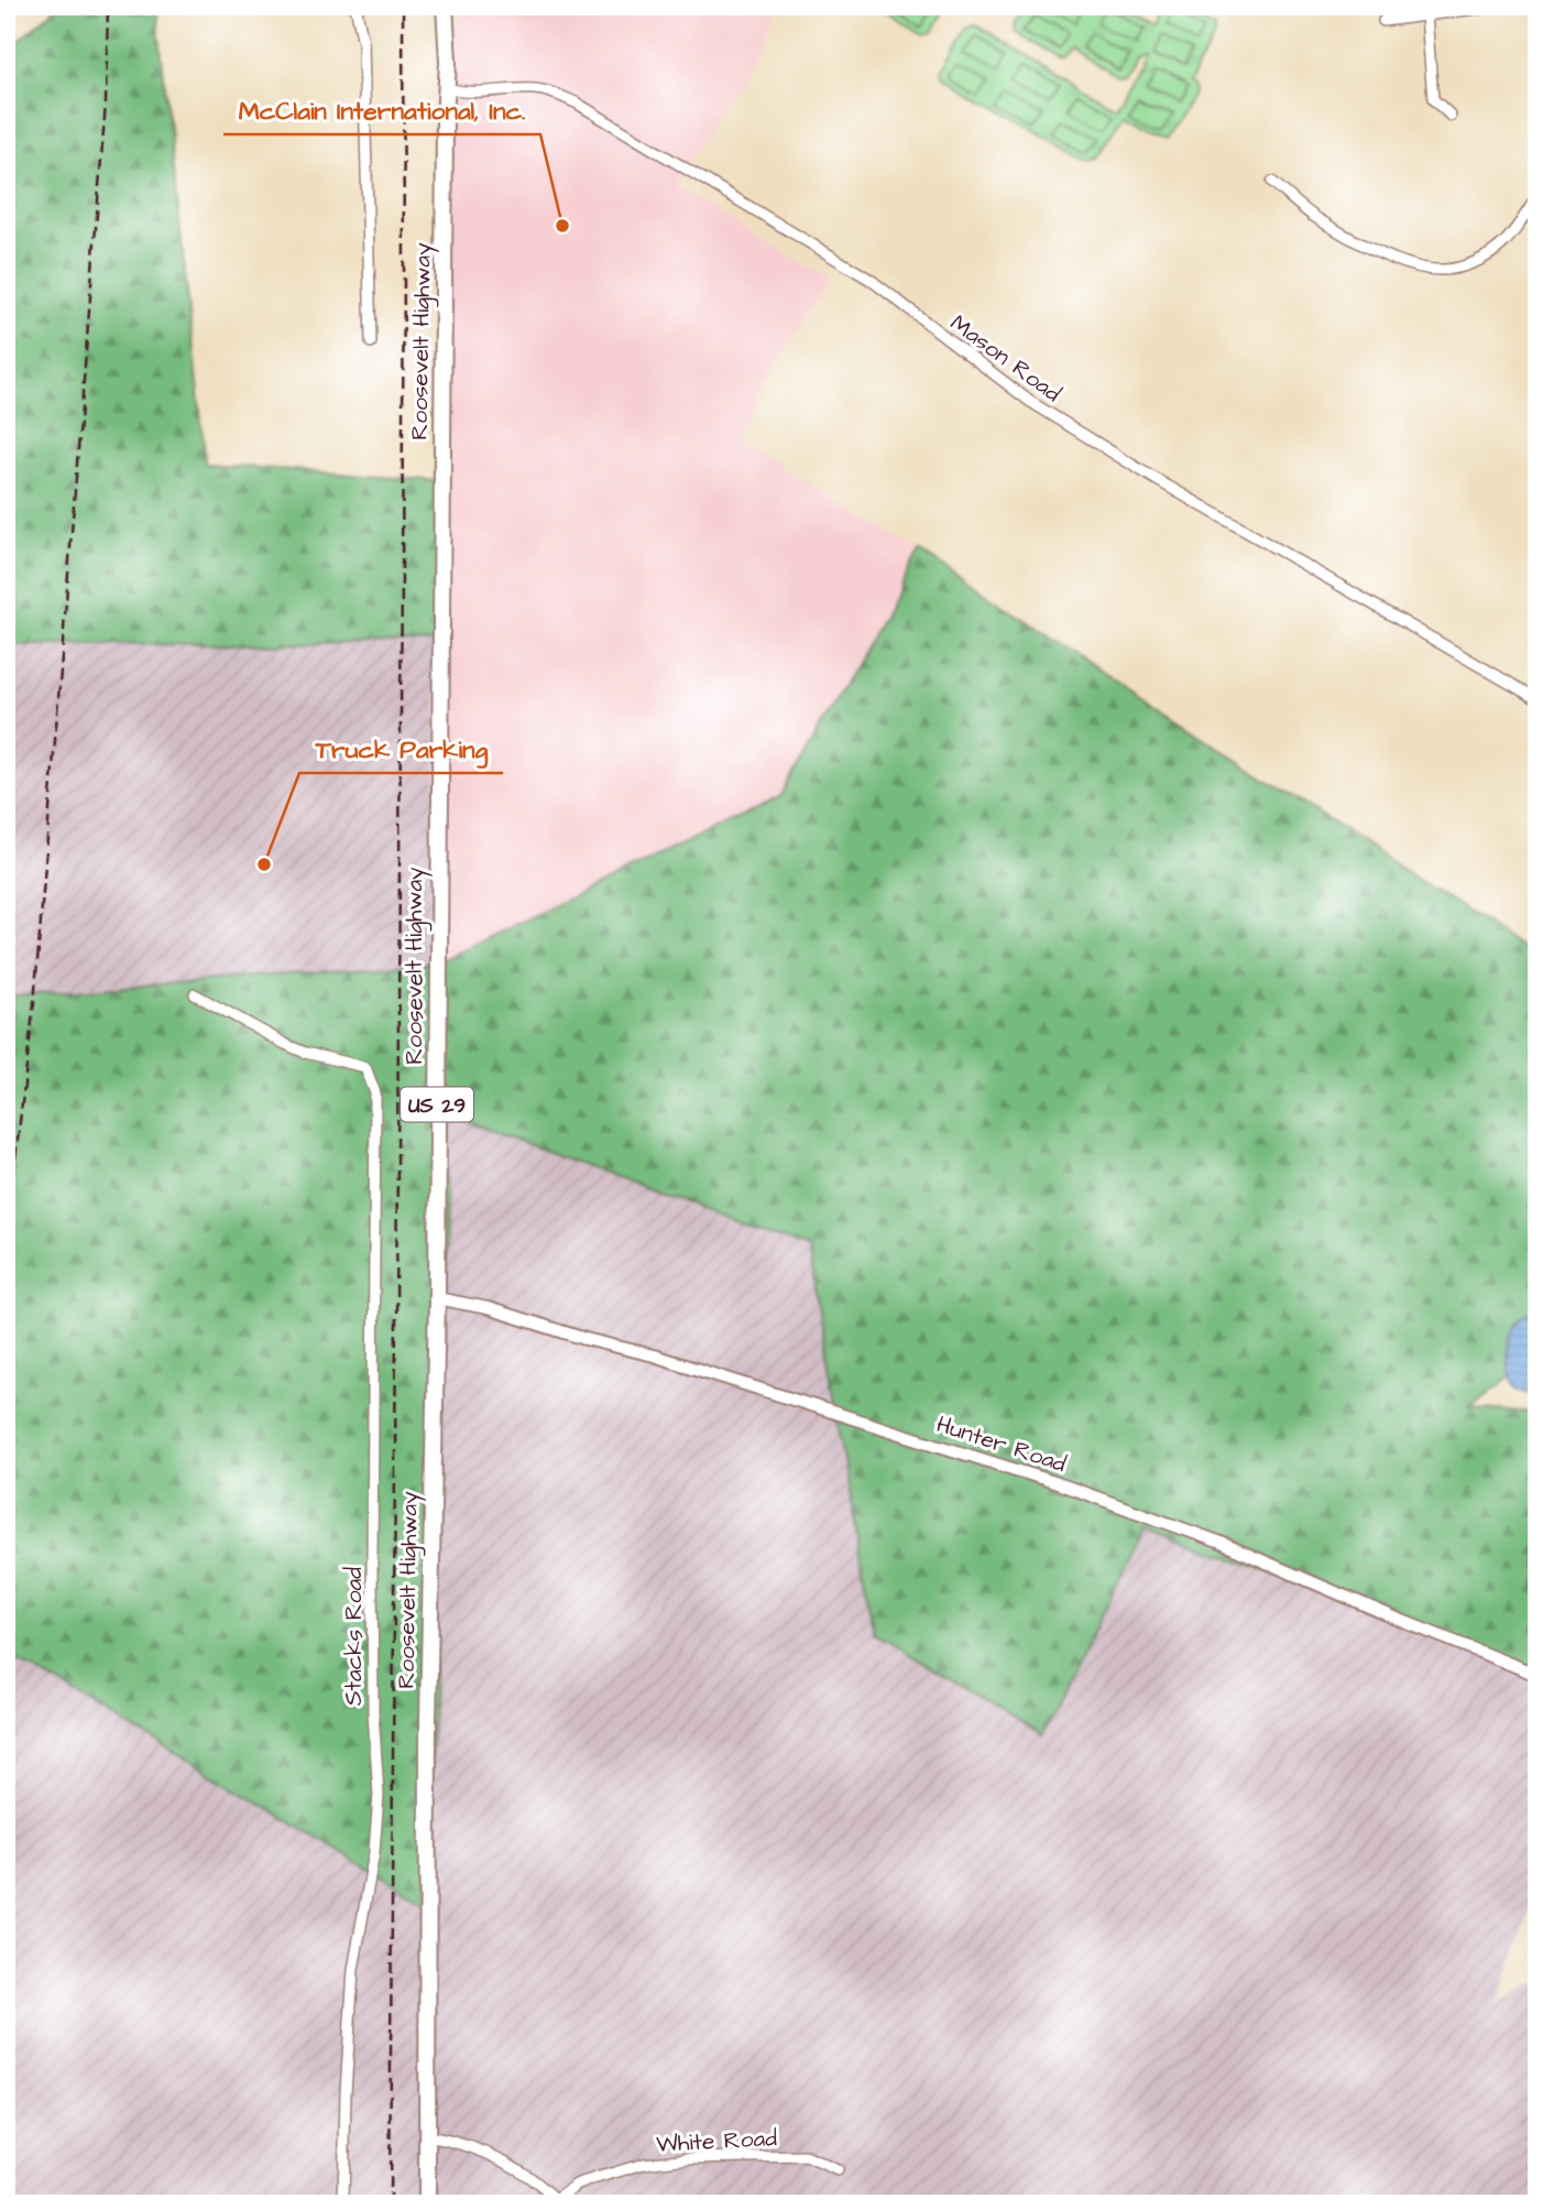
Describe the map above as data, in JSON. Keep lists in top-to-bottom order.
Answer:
{
  "streets": {
    "main road": ["Roosevelt Highway", "US 29"],
    "street": [
      "Mason Road",
      "Hunter Road",
      "Stacks Road",
      "White Road"
    ]
  },
  "crossings": [
    ["Roosevelt Highway", "Mason Road"],
    ["Roosevelt Highway", "Hunter Road"]
  ],
  "places": ["McClain International, Inc.", "Truck Parking"]
}
